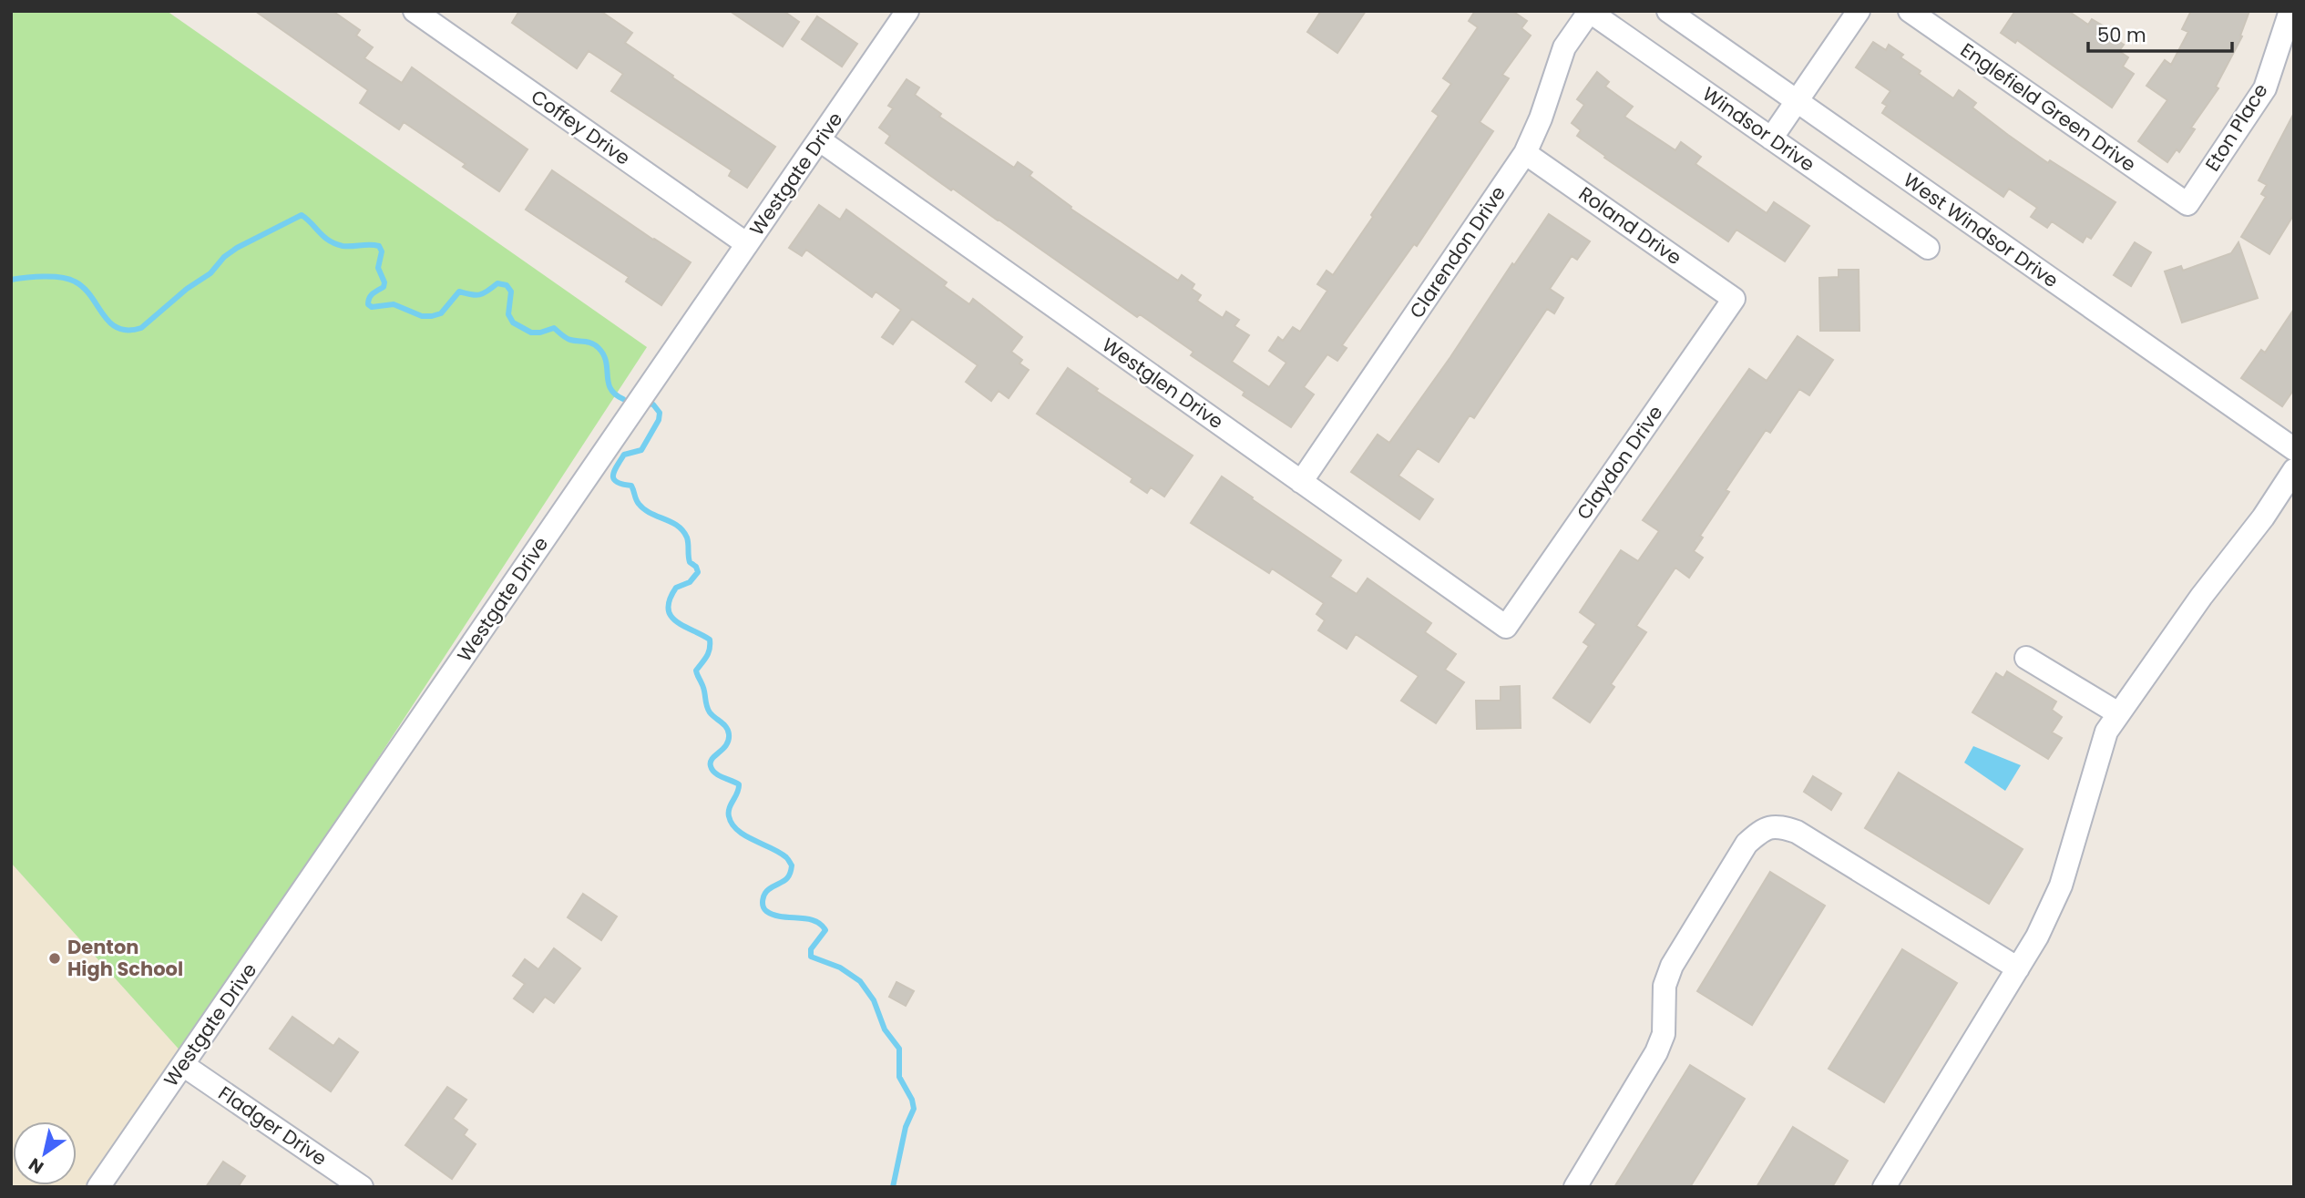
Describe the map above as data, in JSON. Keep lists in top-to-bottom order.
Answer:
{
  "streets": {
    "street": [
      "Englefield Green Drive",
      "Coffey Drive",
      "Eton Place",
      "Windsor Drive",
      "Westgate Drive",
      "Roland Drive",
      "West Windsor Drive",
      "Clarendon Drive",
      "Westglen Drive",
      "Claydon Drive",
      "Fladger Drive"
    ]
  },
  "crossings": [
    ["Englefield Green Drive", "Eton Place"],
    ["Coffey Drive", "Westgate Drive"],
    ["Windsor Drive", "Clarendon Drive"],
    ["Westgate Drive", "Westglen Drive"],
    ["Westgate Drive", "Fladger Drive"],
    ["Roland Drive", "Clarendon Drive"],
    ["Roland Drive", "Claydon Drive"],
    ["Clarendon Drive", "Westglen Drive"],
    ["Westglen Drive", "Claydon Drive"]
  ],
  "places": ["Denton High School"],
  "scale_bar": "50 m",
  "north": "bottom left"
}
